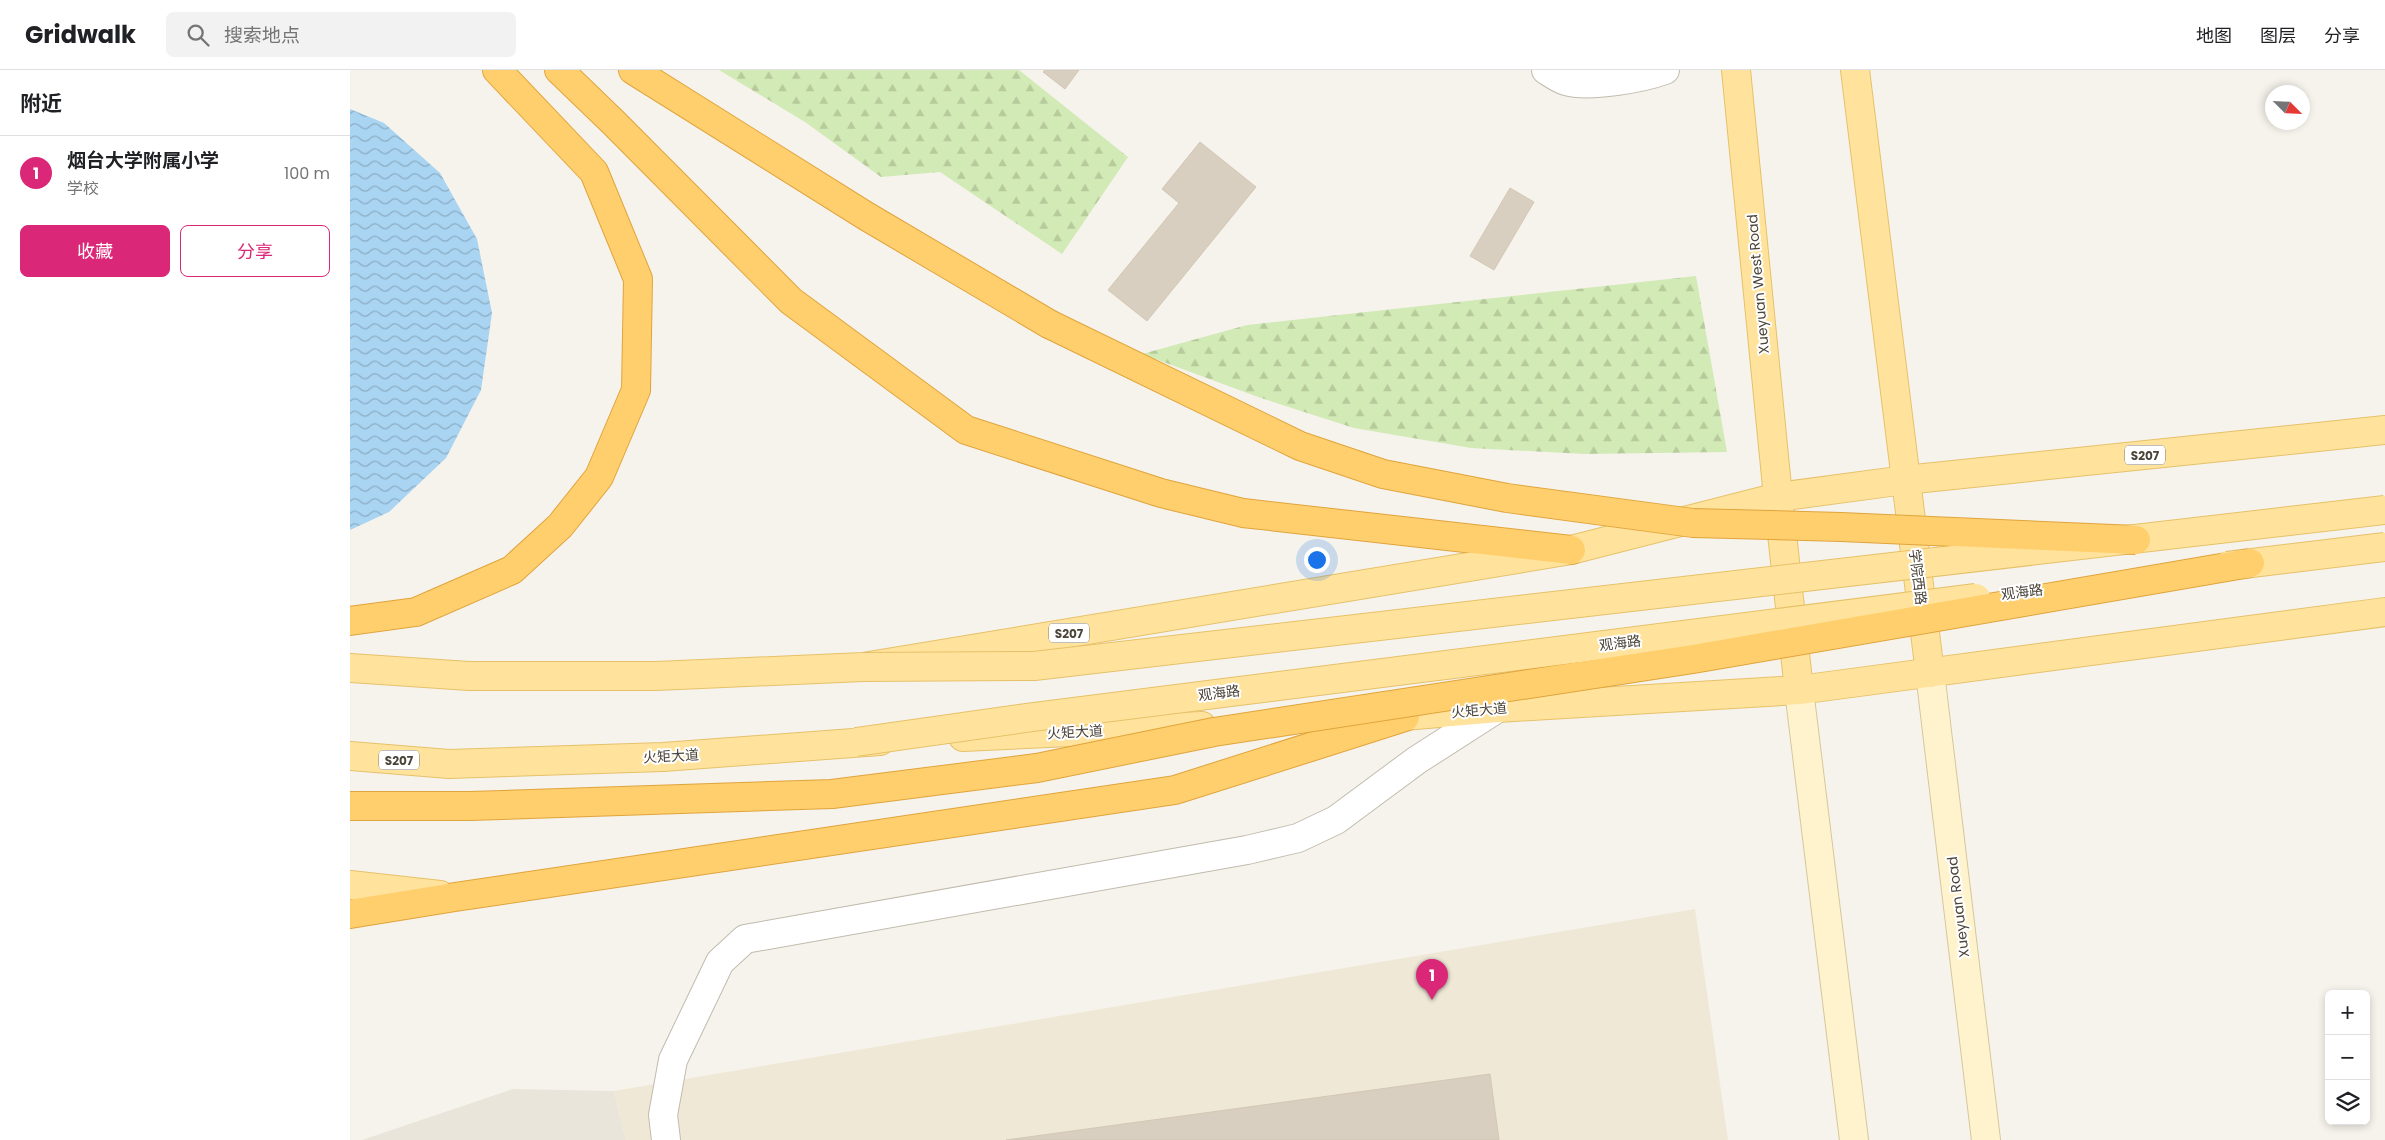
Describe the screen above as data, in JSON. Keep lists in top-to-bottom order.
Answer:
{
  "streets": {
    "main road": [
      "Xueyuan West Road",
      "S207",
      "学院西路",
      "观海路",
      "火矩大道",
      "Xueyuan Road"
    ]
  },
  "crossings": [
    ["Xueyuan West Road", "S207"],
    ["S207", "学院西路"],
    ["S207", "火矩大道"],
    ["S207", "Xueyuan Road"],
    ["学院西路", "Xueyuan Road"],
    ["观海路", "火矩大道"]
  ],
  "north": "bottom right",
  "page": {
    "header": "Gridwalk",
    "search": "搜索地点",
    "nav": ["地图", "图层", "分享"],
    "heading": "附近",
    "list": [
      {
        "mark": "1",
        "name": "烟台大学附属小学",
        "note": "学校",
        "value": "100 m"
      }
    ],
    "buttons": ["收藏", "分享"],
    "pins": "1",
    "map_buttons": ["+", "−"]
  }
}
